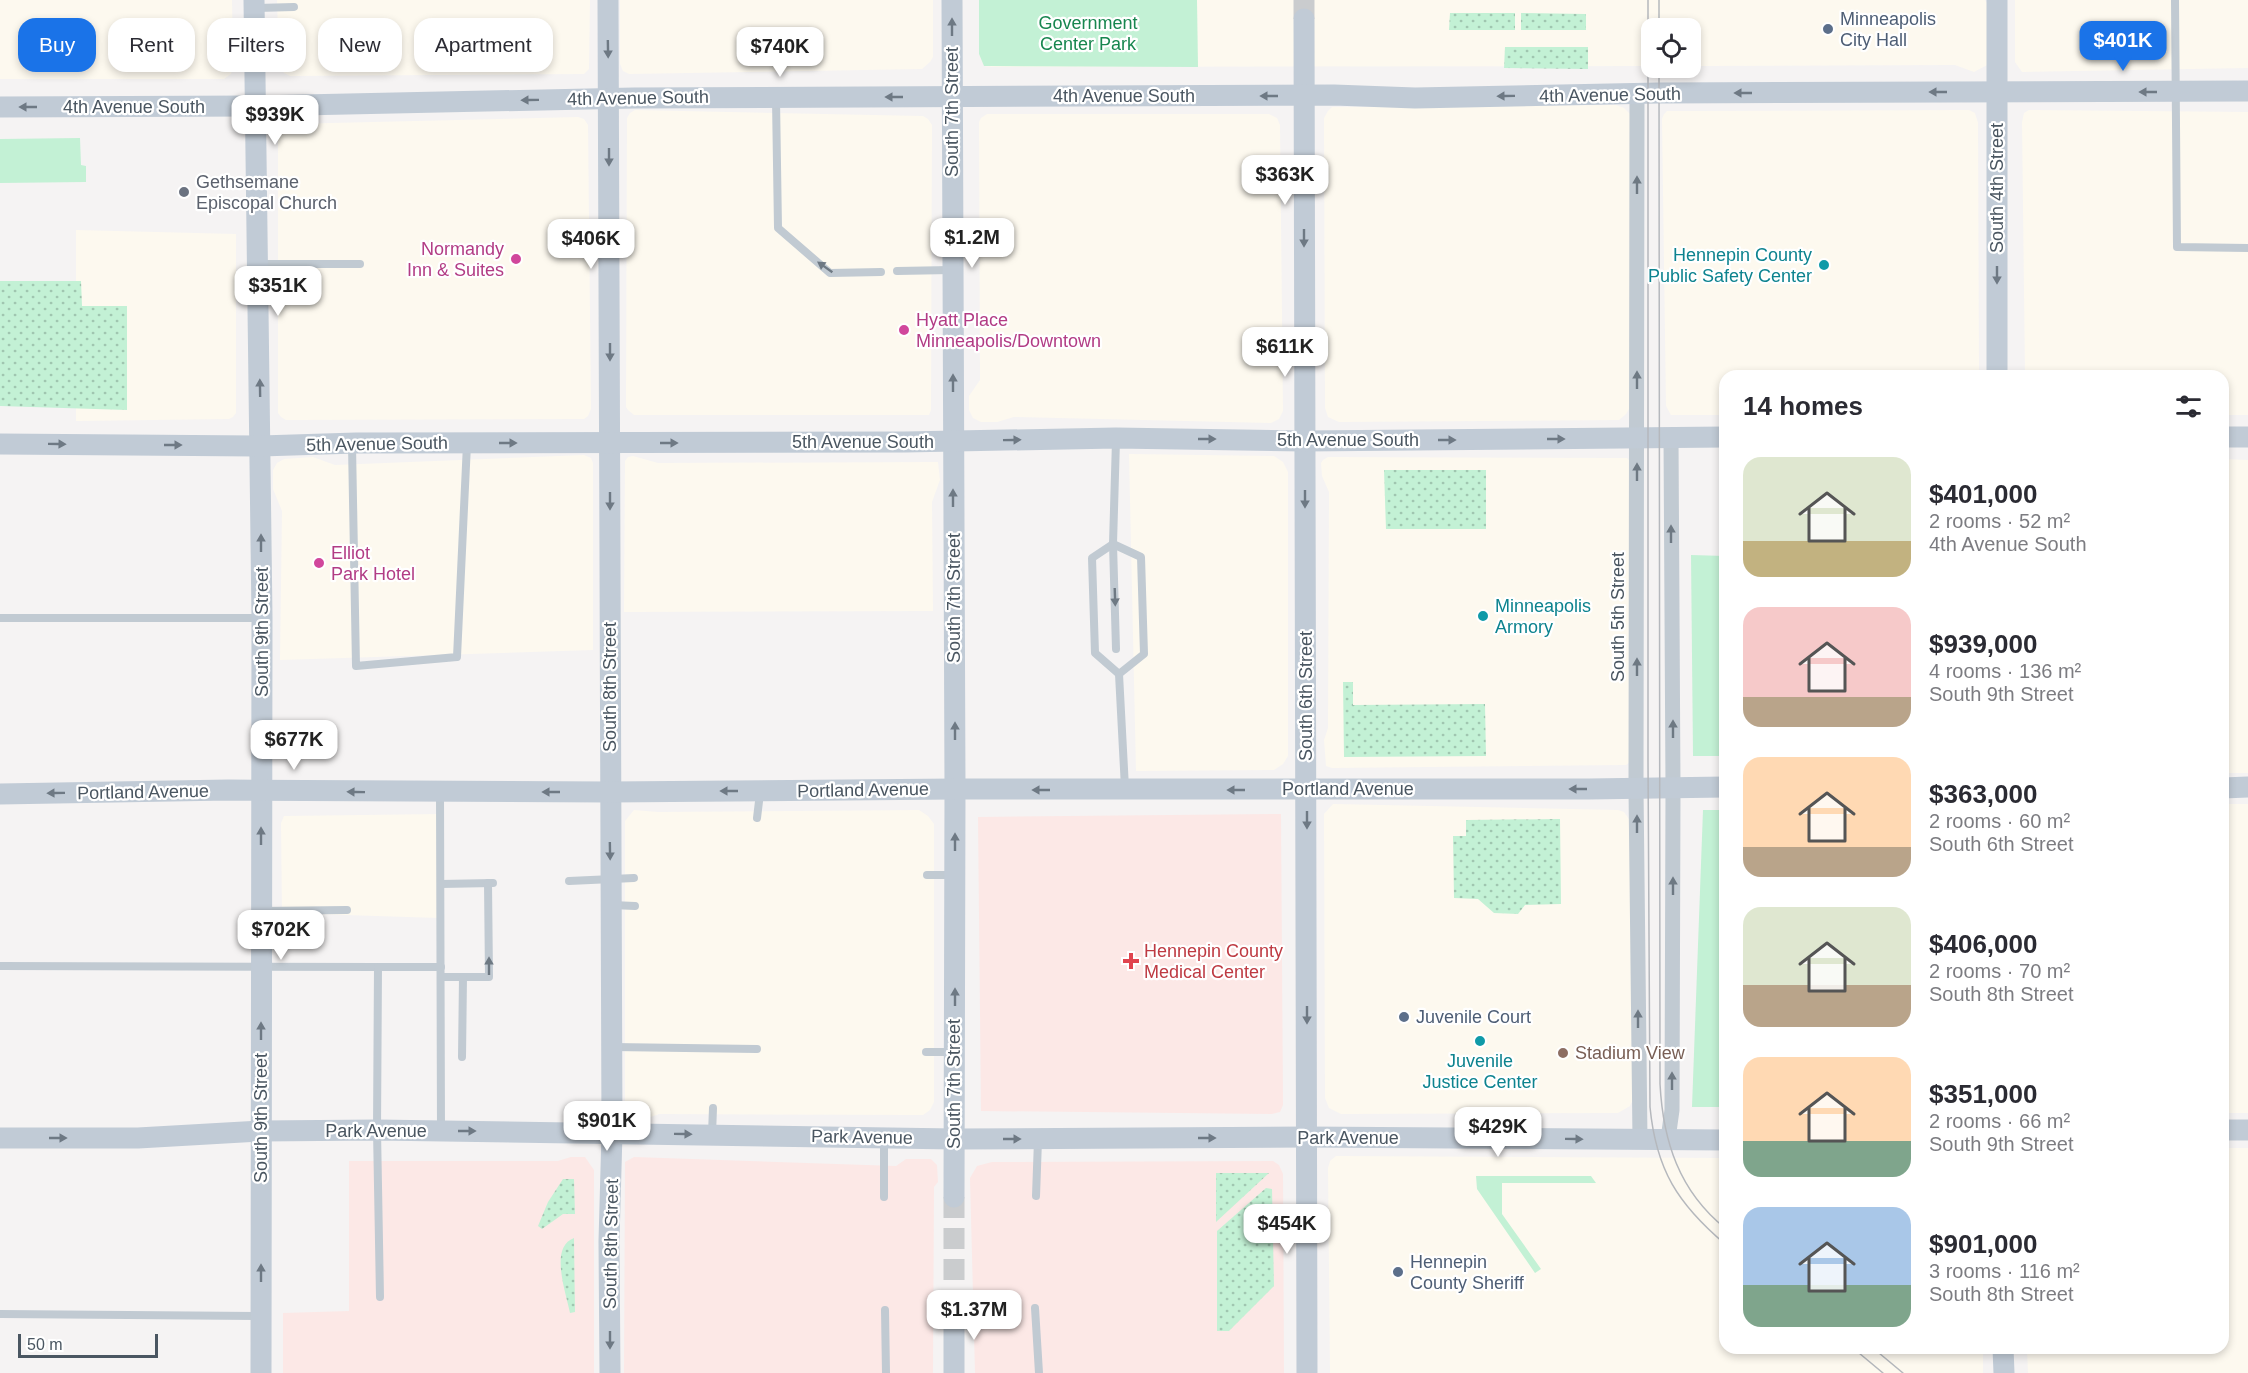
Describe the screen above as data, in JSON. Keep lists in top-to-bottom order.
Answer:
{
  "streets": {
    "main road": [
      "4th Avenue South",
      "South 7th Street",
      "South 4th Street",
      "5th Avenue South",
      "South 9th Street",
      "South 8th Street",
      "South 6th Street",
      "Portland Avenue",
      "Park Avenue"
    ],
    "street": ["South 5th Street"]
  },
  "crossings": [
    ["4th Avenue South", "South 7th Street"],
    ["4th Avenue South", "South 4th Street"],
    ["4th Avenue South", "South 5th Street"],
    ["4th Avenue South", "South 9th Street"],
    ["4th Avenue South", "South 8th Street"],
    ["4th Avenue South", "South 6th Street"],
    ["South 7th Street", "5th Avenue South"],
    ["South 7th Street", "Portland Avenue"],
    ["South 7th Street", "Park Avenue"],
    ["5th Avenue South", "South 5th Street"],
    ["5th Avenue South", "South 9th Street"],
    ["5th Avenue South", "South 8th Street"],
    ["5th Avenue South", "South 6th Street"],
    ["South 5th Street", "Portland Avenue"],
    ["South 5th Street", "Park Avenue"],
    ["South 9th Street", "Portland Avenue"],
    ["South 9th Street", "Park Avenue"],
    ["South 8th Street", "Portland Avenue"],
    ["South 8th Street", "Park Avenue"],
    ["South 6th Street", "Portland Avenue"],
    ["South 6th Street", "Park Avenue"]
  ],
  "one_way": [
    "4th Avenue South",
    "South 7th Street",
    "South 4th Street",
    "5th Avenue South",
    "South 9th Street",
    "South 8th Street",
    "South 6th Street",
    "Portland Avenue",
    "Park Avenue"
  ],
  "parks": ["Government Center Park"],
  "places": {
    "other": [
      "Minneapolis City Hall",
      "Gethsemane Episcopal Church",
      "Normandy Inn & Suites",
      "Hennepin County Public Safety Center",
      "Hyatt Place Minneapolis/Downtown",
      "Elliot Park Hotel",
      "Minneapolis Armory",
      "Juvenile Court",
      "Juvenile Justice Center",
      "Stadium View",
      "Hennepin County Sheriff"
    ],
    "health": ["Hennepin County Medical Center"]
  },
  "scale_bar": "50 m",
  "page": {
    "chip": [
      "Buy",
      "Rent",
      "Filters",
      "New",
      "Apartment"
    ],
    "price": [
      "$401K",
      "$740K",
      "$939K",
      "$363K",
      "$1.2M",
      "$406K",
      "$351K",
      "$611K",
      "$677K",
      "$702K",
      "$901K",
      "$429K",
      "$454K",
      "$1.37M"
    ],
    "heading": "14 homes",
    "list": [
      {
        "name": "$401,000",
        "note": "2 rooms · 52 m² · 4th Avenue South"
      },
      {
        "name": "$939,000",
        "note": "4 rooms · 136 m² · South 9th Street"
      },
      {
        "name": "$363,000",
        "note": "2 rooms · 60 m² · South 6th Street"
      },
      {
        "name": "$406,000",
        "note": "2 rooms · 70 m² · South 8th Street"
      },
      {
        "name": "$351,000",
        "note": "2 rooms · 66 m² · South 9th Street"
      },
      {
        "name": "$901,000",
        "note": "3 rooms · 116 m² · South 8th Street"
      }
    ],
    "scale": "50 m"
  }
}
